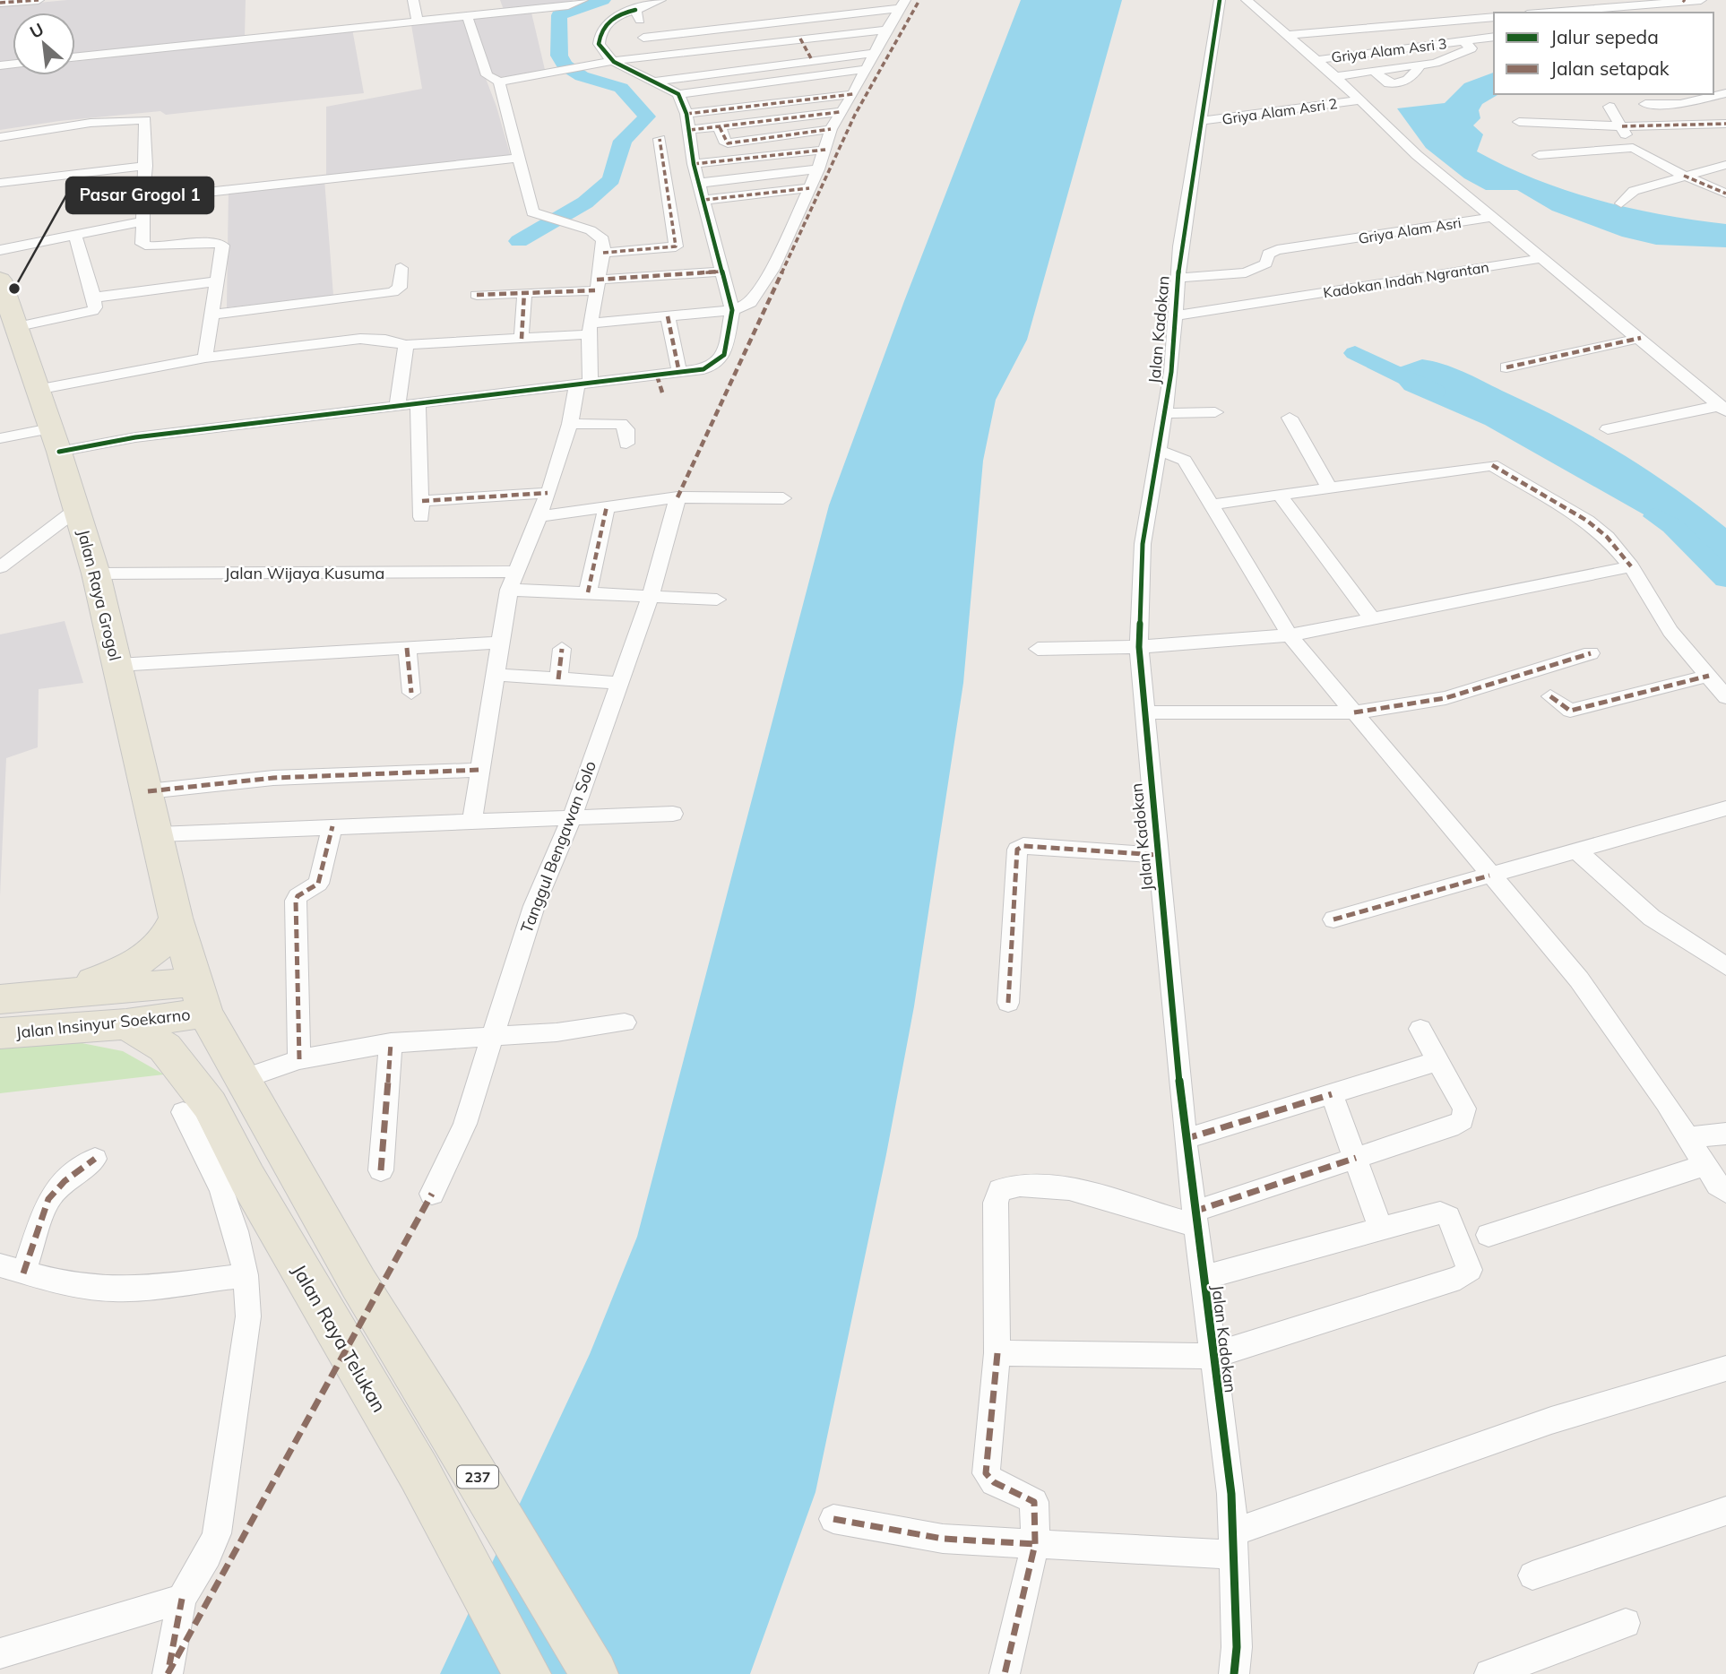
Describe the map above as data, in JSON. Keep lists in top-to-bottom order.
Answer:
{
  "streets": {
    "main road": [
      "Jalan Raya Grogol",
      "Jalan Insinyur Soekarno",
      "Jalan Raya Telukan",
      "237"
    ],
    "street": [
      "Griya Alam Asri 3",
      "Griya Alam Asri 2",
      "Griya Alam Asri",
      "Kadokan Indah Ngrantan",
      "Jalan Kadokan",
      "Jalan Wijaya Kusuma",
      "Tanggul Bengawan Solo"
    ]
  },
  "crossings": [
    ["Griya Alam Asri 2", "Jalan Kadokan"],
    ["Kadokan Indah Ngrantan", "Jalan Kadokan"],
    ["Jalan Wijaya Kusuma", "Jalan Raya Grogol"],
    ["Jalan Wijaya Kusuma", "Tanggul Bengawan Solo"],
    ["Jalan Raya Grogol", "Jalan Insinyur Soekarno"],
    ["Jalan Raya Grogol", "237"],
    ["Jalan Insinyur Soekarno", "Jalan Raya Telukan"],
    ["Jalan Insinyur Soekarno", "237"]
  ],
  "places": ["Pasar Grogol 1"],
  "legend": ["Jalur sepeda", "Jalan setapak"],
  "north": "top left"
}
